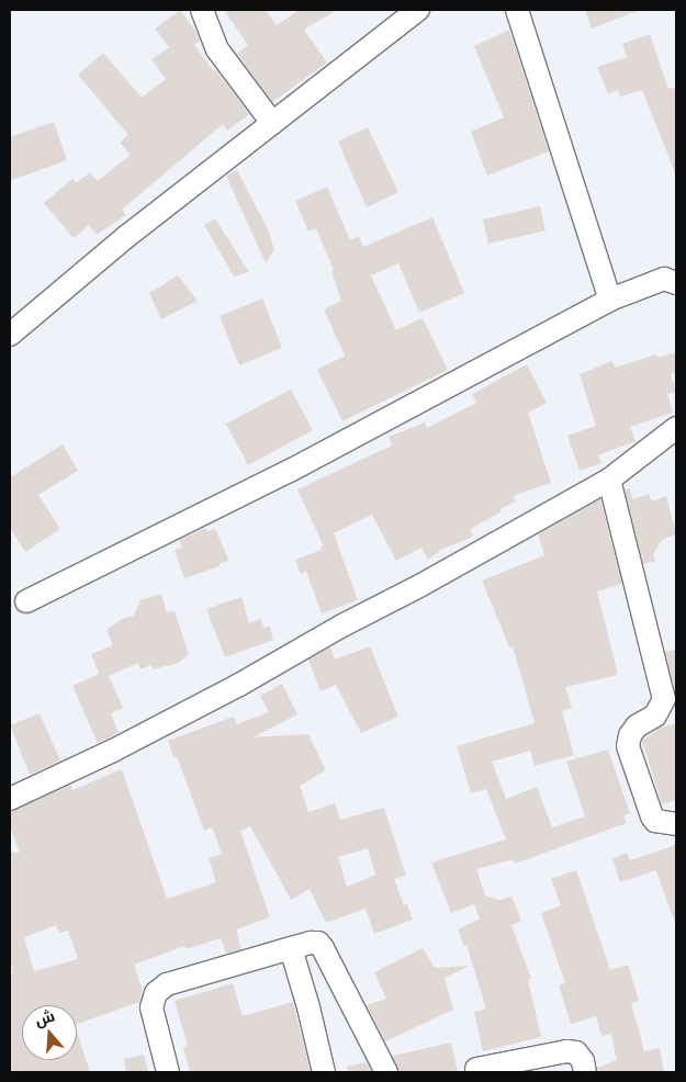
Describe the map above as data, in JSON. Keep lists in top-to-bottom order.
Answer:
{
  "north": "top"
}
